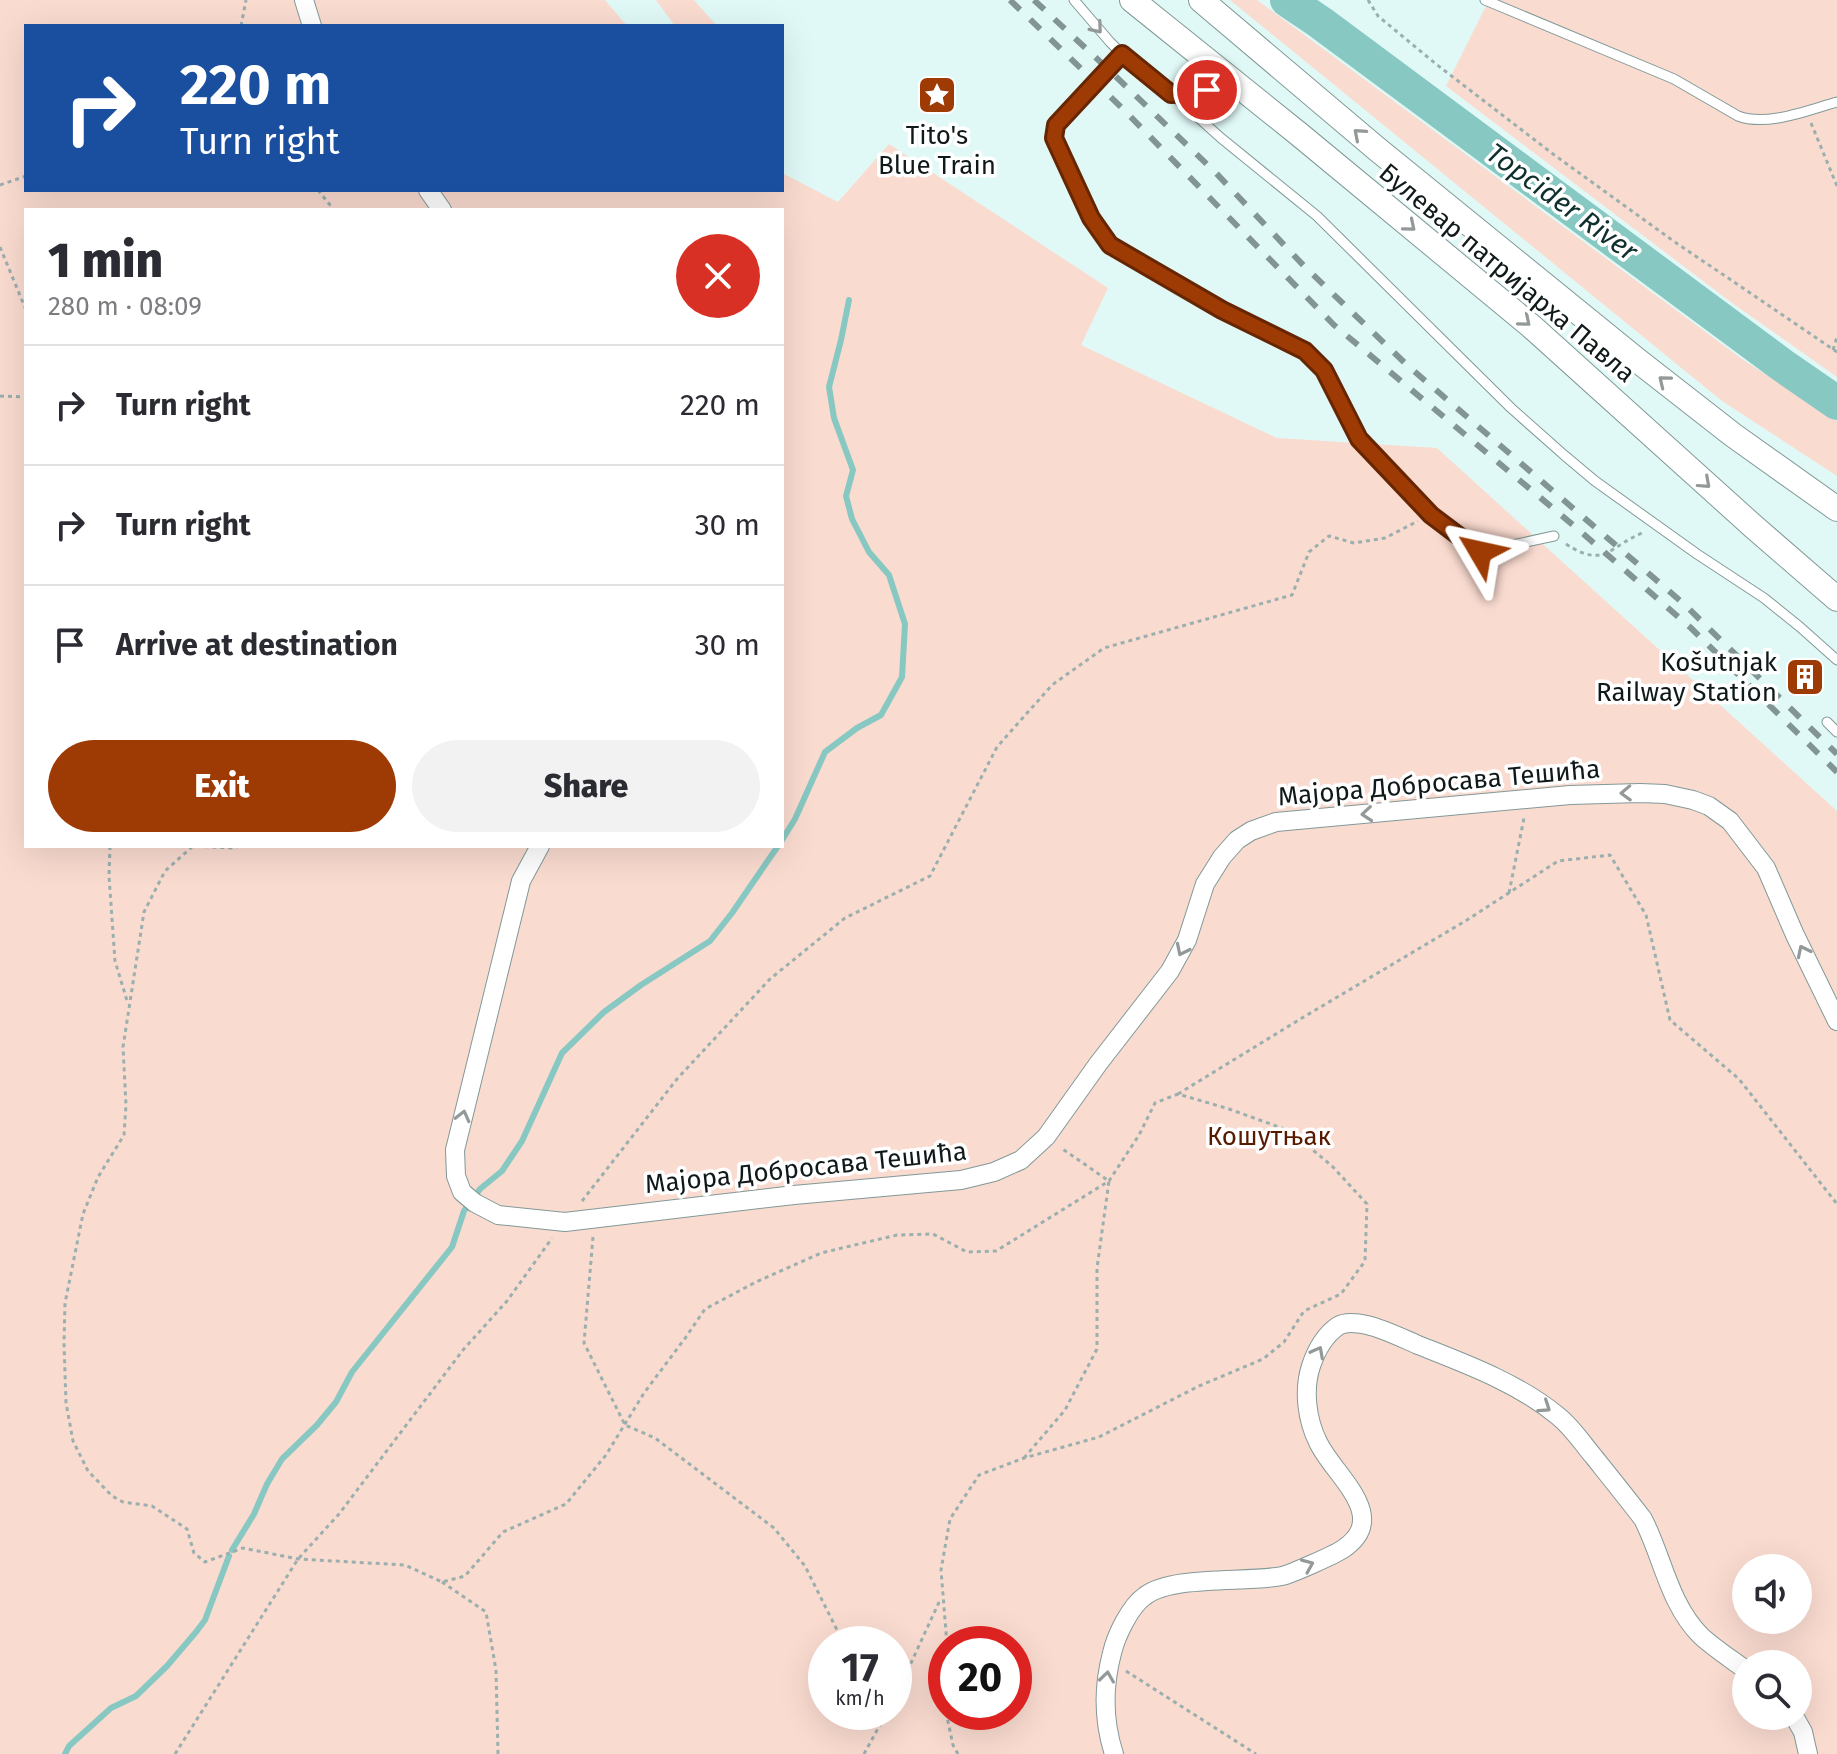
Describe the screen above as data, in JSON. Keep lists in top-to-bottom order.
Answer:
{
  "streets": {
    "main road": ["Булевар патријарха Павла"],
    "street": ["Мајора Добросава Тешића"]
  },
  "water": ["Topcider River"],
  "parks": ["Кошутњак"],
  "places": {
    "place": ["Tito's Blue Train"],
    "building": ["Košutnjak Railway Station"]
  },
  "page": {
    "turn": ["220 m", "Turn right"],
    "heading": ["1 min", "280 m · 08:09"],
    "list": [
      {
        "name": "Turn right",
        "value": "220 m"
      },
      {
        "name": "Turn right",
        "value": "30 m"
      },
      {
        "name": "Arrive at destination",
        "value": "30 m"
      }
    ],
    "buttons": ["Exit", "Share"],
    "speed": "17 km/h",
    "limit": "20"
  }
}
